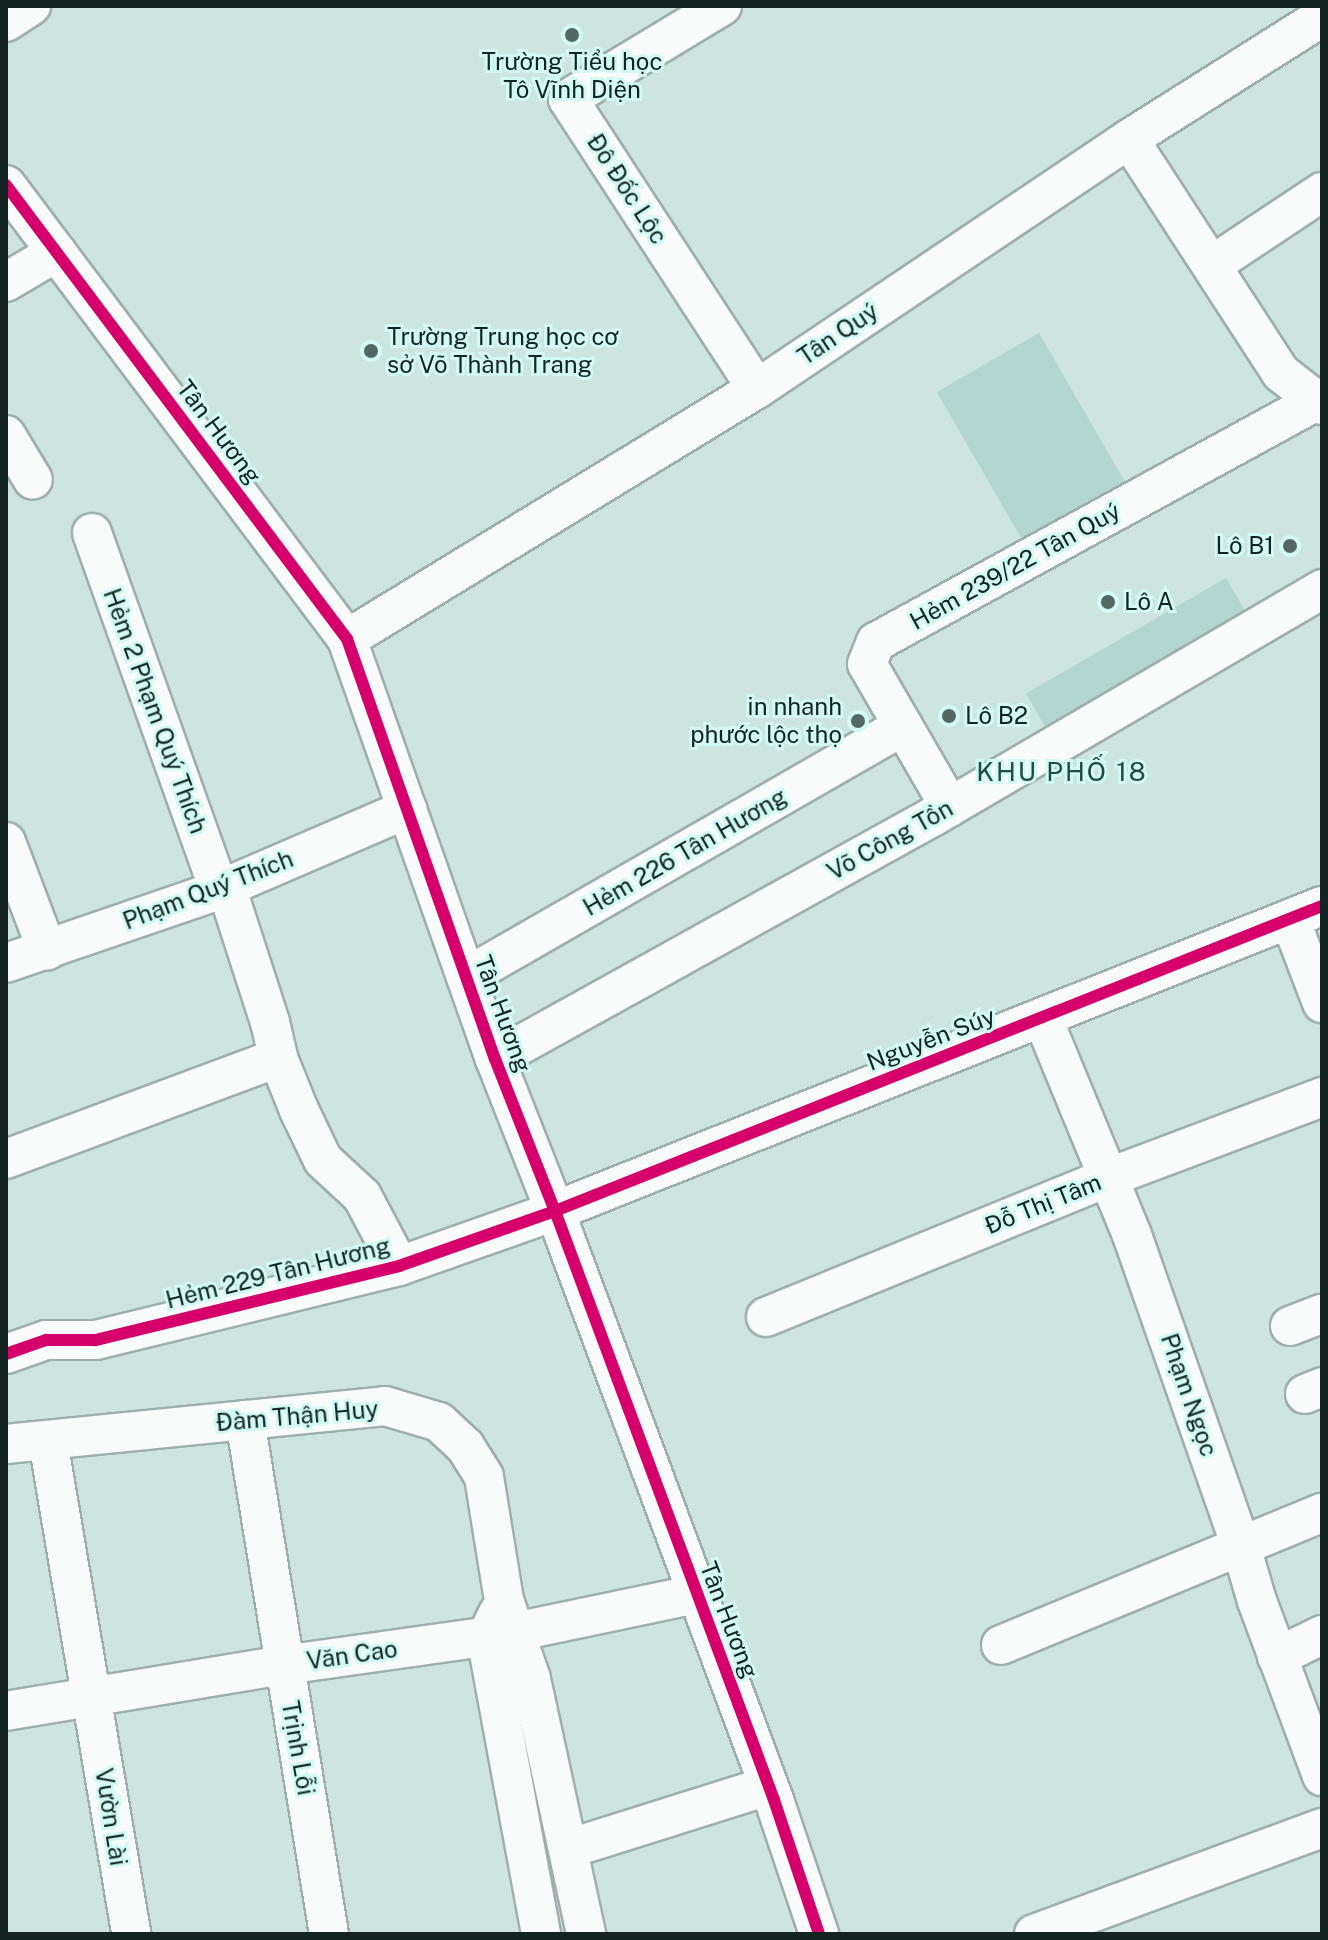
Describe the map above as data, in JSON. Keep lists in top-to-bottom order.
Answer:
{
  "streets": {
    "street": [
      "Đô Đốc Lộc",
      "Tân Quý",
      "Tân Hương",
      "Hẻm 239/22 Tân Quý",
      "Hẻm 2 Phạm Quý Thích",
      "Võ Công Tồn",
      "Hẻm 226 Tân Hương",
      "Phạm Quý Thích",
      "Nguyễn Súy",
      "Đỗ Thị Tâm",
      "Hẻm 229 Tân Hương",
      "Phạm Ngọc",
      "Đàm Thận Huy",
      "Văn Cao",
      "Trịnh Lỗi",
      "Vườn Lài"
    ]
  },
  "crossings": [
    ["Đô Đốc Lộc", "Tân Quý"],
    ["Tân Quý", "Tân Hương"],
    ["Tân Hương", "Võ Công Tồn"],
    ["Tân Hương", "Hẻm 226 Tân Hương"],
    ["Tân Hương", "Phạm Quý Thích"],
    ["Tân Hương", "Nguyễn Súy"],
    ["Tân Hương", "Hẻm 229 Tân Hương"],
    ["Tân Hương", "Văn Cao"],
    ["Hẻm 239/22 Tân Quý", "Võ Công Tồn"],
    ["Hẻm 239/22 Tân Quý", "Hẻm 226 Tân Hương"],
    ["Hẻm 2 Phạm Quý Thích", "Phạm Quý Thích"],
    ["Hẻm 2 Phạm Quý Thích", "Hẻm 229 Tân Hương"],
    ["Nguyễn Súy", "Hẻm 229 Tân Hương"],
    ["Nguyễn Súy", "Phạm Ngọc"],
    ["Đỗ Thị Tâm", "Phạm Ngọc"],
    ["Đàm Thận Huy", "Văn Cao"],
    ["Đàm Thận Huy", "Trịnh Lỗi"],
    ["Đàm Thận Huy", "Vườn Lài"],
    ["Văn Cao", "Trịnh Lỗi"],
    ["Văn Cao", "Vườn Lài"]
  ],
  "districts": ["KHU PHỐ 18"],
  "places": [
    "Trường Tiểu học Tô Vĩnh Diện",
    "Trường Trung học cơ sở Võ Thành Trang",
    "Lô B1",
    "Lô A",
    "Lô B2",
    "in nhanh phước lộc thọ"
  ]
}
